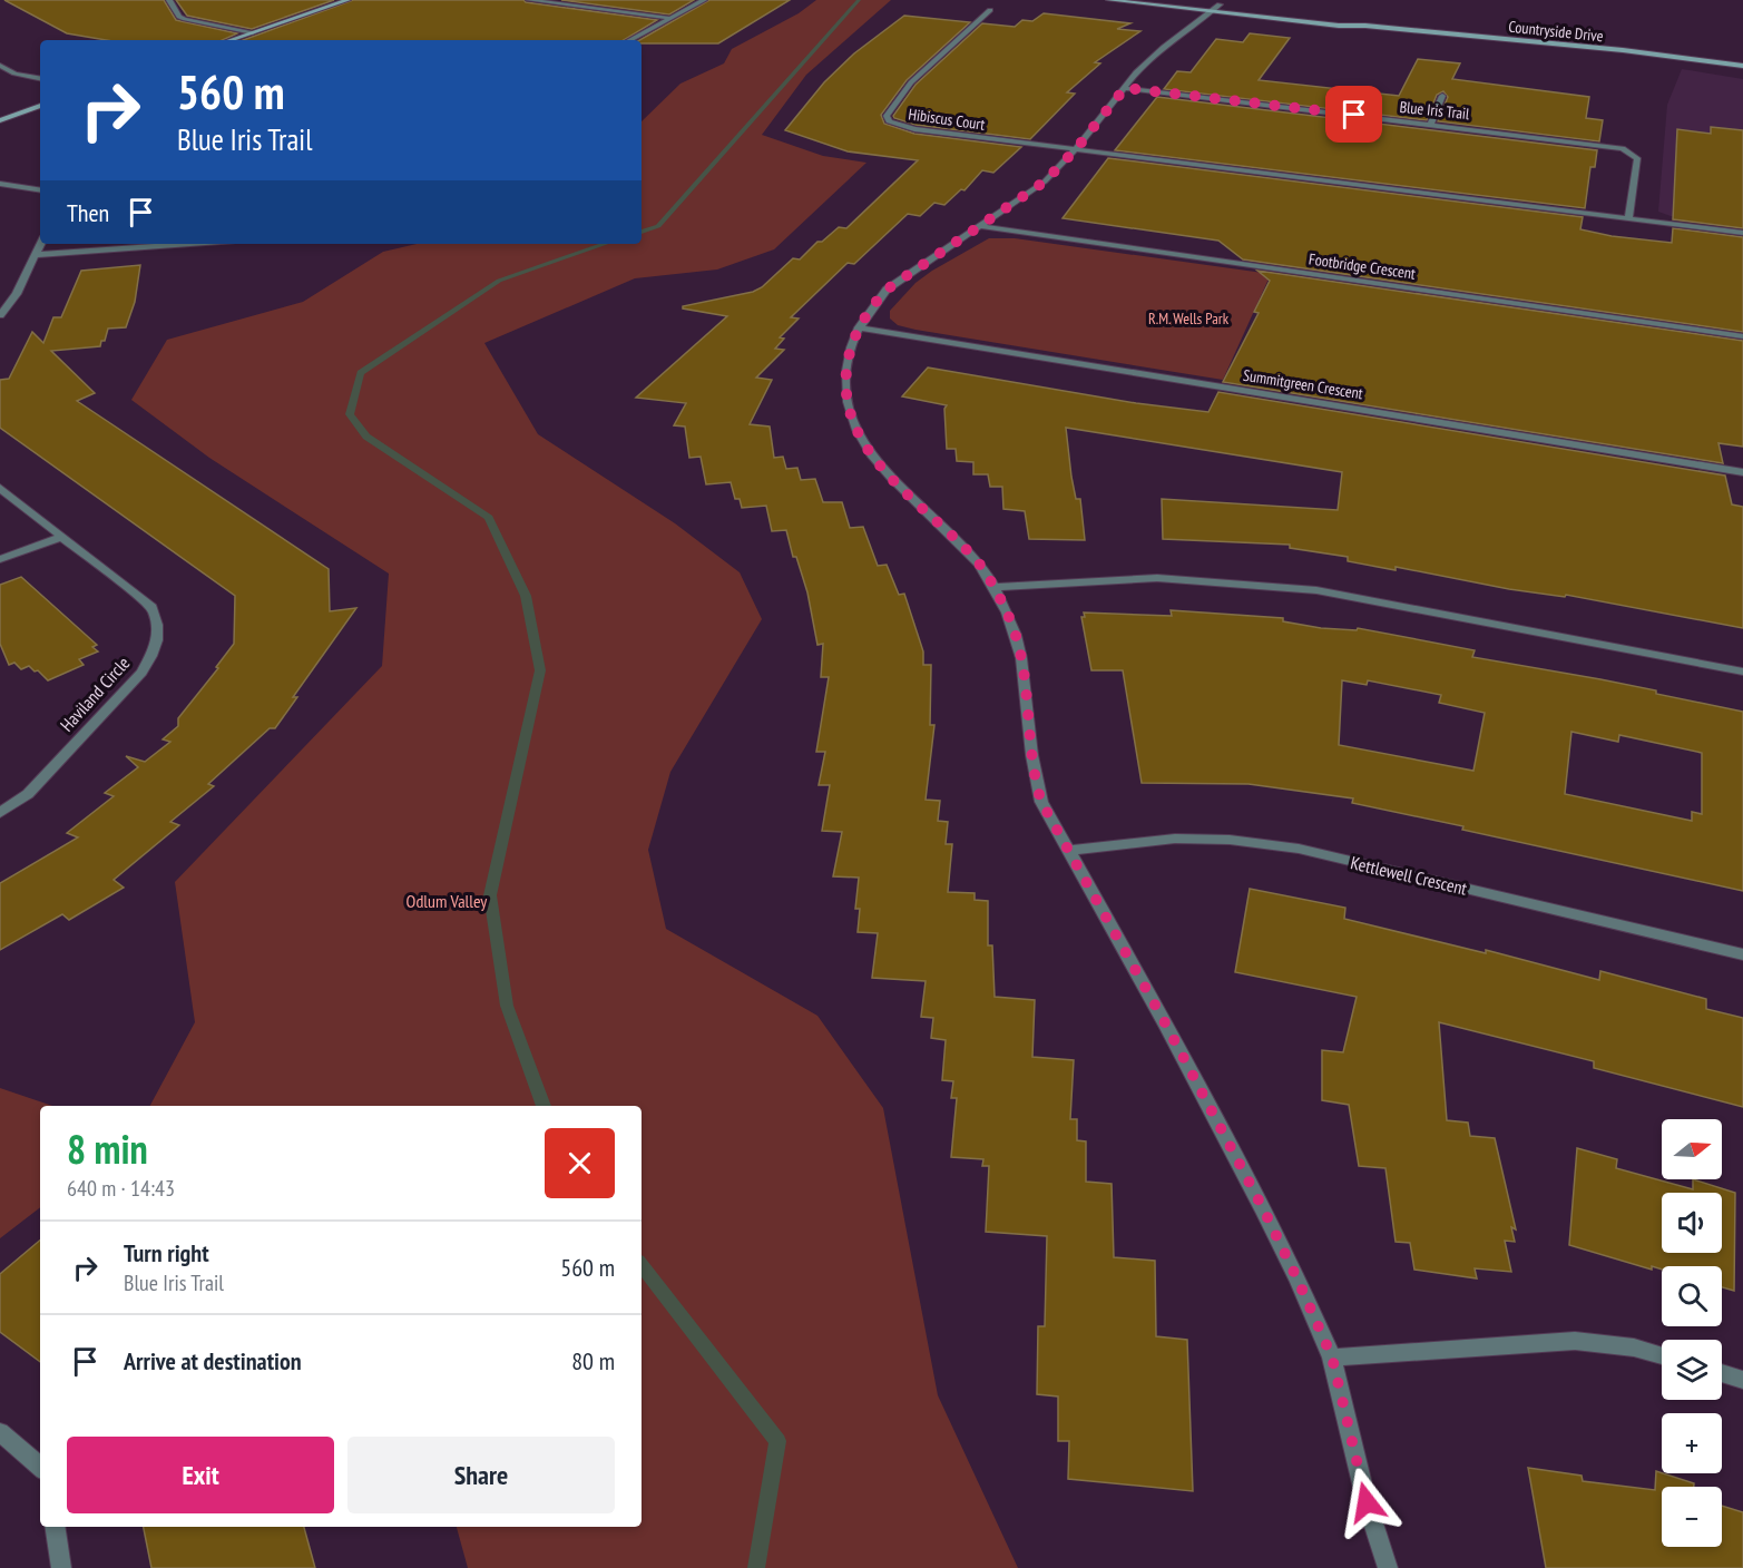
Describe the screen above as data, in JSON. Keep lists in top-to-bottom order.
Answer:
{
  "streets": {
    "main road": ["Countryside Drive"],
    "street": [
      "Blue Iris Trail",
      "Hibiscus Court",
      "Footbridge Crescent",
      "Summitgreen Crescent",
      "Haviland Circle",
      "Kettlewell Crescent"
    ]
  },
  "parks": ["R.M. Wells Park", "Odlum Valley"],
  "north": "right",
  "page": {
    "turn": ["560 m", "Blue Iris Trail"],
    "then": "Then",
    "heading": ["8 min", "640 m · 14:43"],
    "map_buttons": ["+", "−"],
    "list": [
      {
        "name": "Turn right",
        "note": "Blue Iris Trail",
        "value": "560 m"
      },
      {
        "name": "Arrive at destination",
        "value": "80 m"
      }
    ],
    "buttons": ["Exit", "Share"]
  }
}
